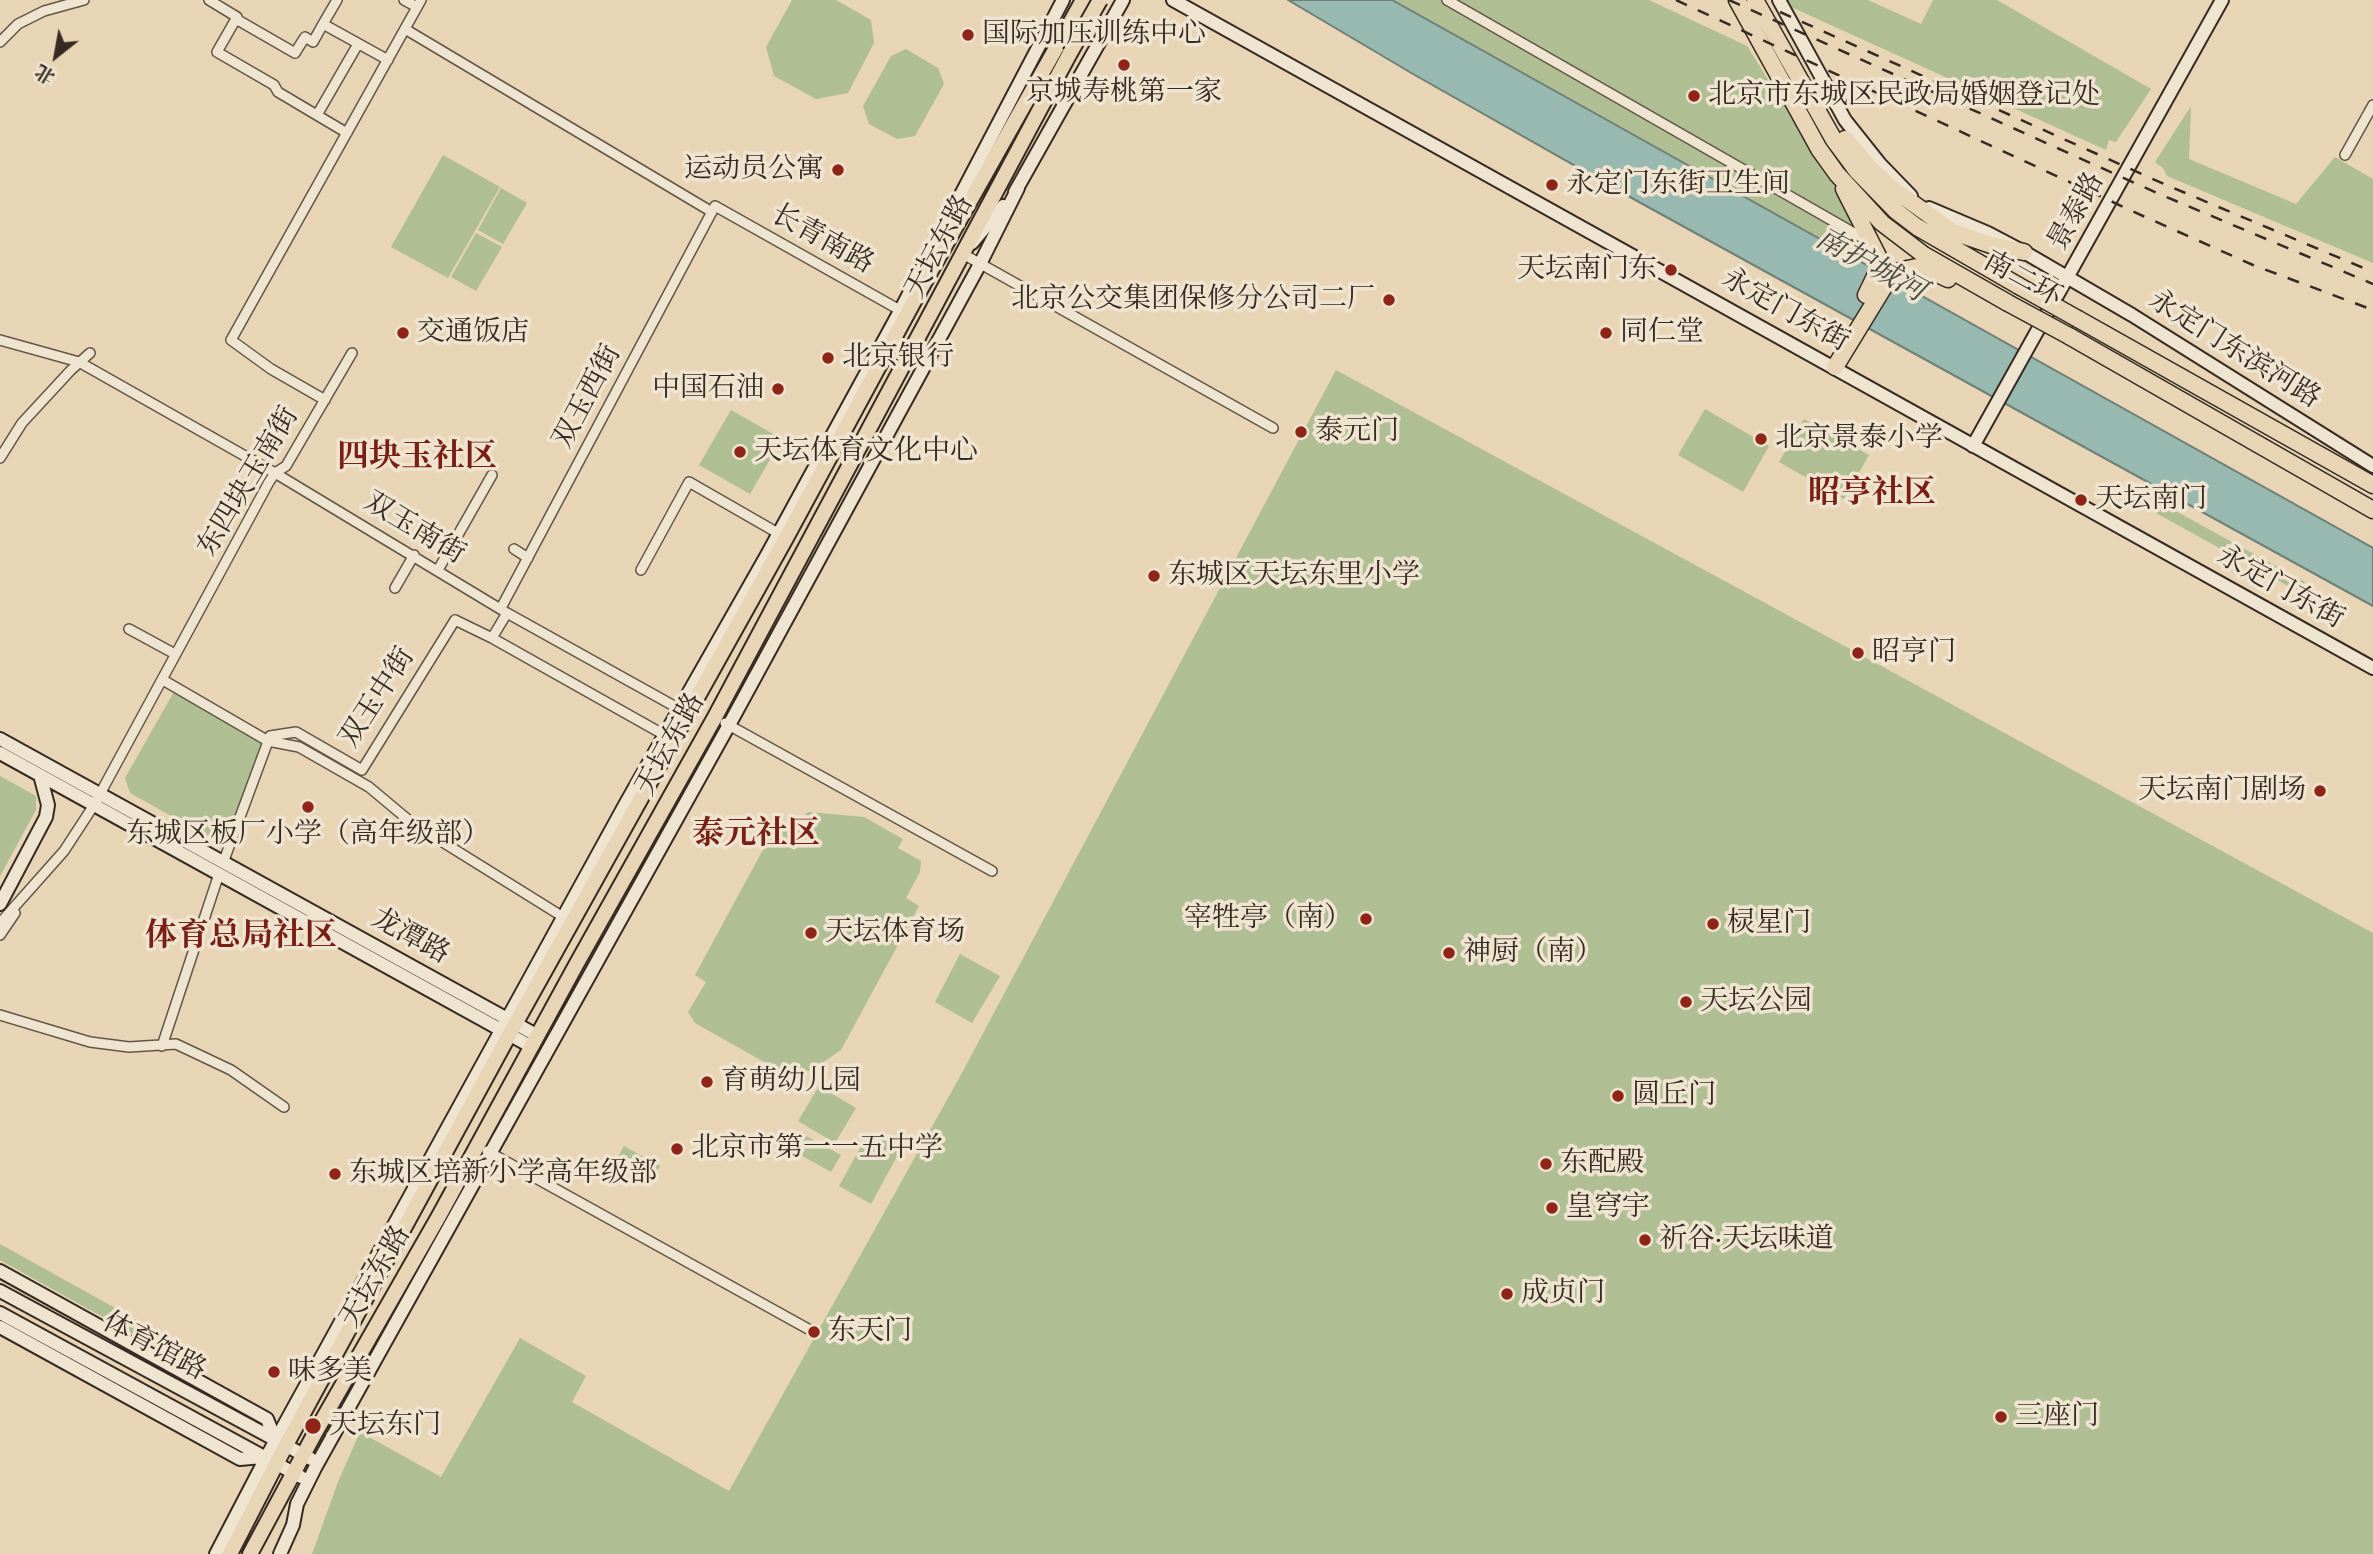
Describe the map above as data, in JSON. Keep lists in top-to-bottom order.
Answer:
{
  "streets": {
    "highway": ["南二环"],
    "main road": ["天坛东路"],
    "street": [
      "景泰路",
      "长青南路",
      "永定门东街",
      "永定门东滨河路",
      "双玉西街",
      "东四块玉南街",
      "双玉南街",
      "双玉中街",
      "龙潭路",
      "体育馆路"
    ]
  },
  "crossings": [
    ["景泰路", "永定门东街"],
    ["景泰路", "永定门东滨河路"],
    ["长青南路", "天坛东路"],
    ["长青南路", "双玉西街"],
    ["长青南路", "东四块玉南街"],
    ["天坛东路", "双玉南街"],
    ["天坛东路", "龙潭路"],
    ["天坛东路", "体育馆路"],
    ["双玉西街", "双玉南街"],
    ["东四块玉南街", "双玉南街"],
    ["东四块玉南街", "龙潭路"]
  ],
  "districts": [
    "四块玉社区",
    "昭亨社区",
    "泰元社区",
    "体育总局社区"
  ],
  "water": ["南护城河"],
  "places": [
    "国际加压训练中心",
    "京城寿桃第一家",
    "北京市东城区民政局婚姻登记处",
    "运动员公寓",
    "永定门东街卫生间",
    "天坛南门东",
    "北京公交集团保修分公司二厂",
    "交通饭店",
    "同仁堂",
    "北京银行",
    "中国石油",
    "泰元门",
    "北京景泰小学",
    "天坛体育文化中心",
    "天坛南门",
    "东城区天坛东里小学",
    "昭亨门",
    "天坛南门剧场",
    "东城区板厂小学（高年级部）",
    "宰牲亭（南）",
    "棂星门",
    "天坛体育场",
    "神厨（南）",
    "天坛公园",
    "育萌幼儿园",
    "圆丘门",
    "北京市第一一五中学",
    "东配殿",
    "东城区培新小学高年级部",
    "皇穹宇",
    "祈谷·天坛味道",
    "成贞门",
    "东天门",
    "味多美",
    "三座门",
    "天坛东门"
  ],
  "north": "bottom left"
}
